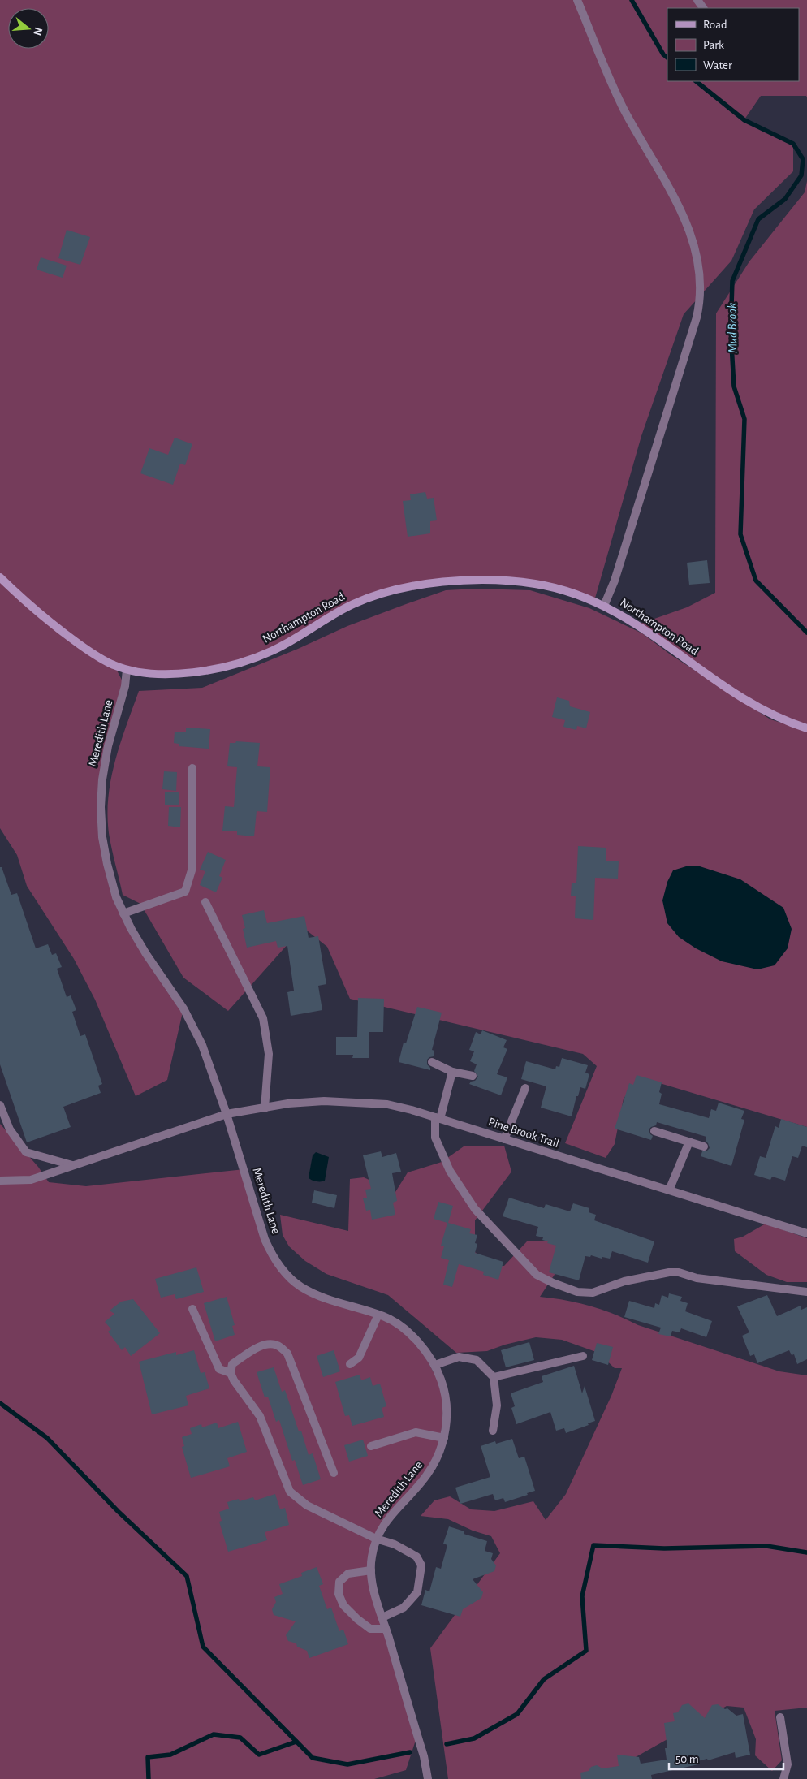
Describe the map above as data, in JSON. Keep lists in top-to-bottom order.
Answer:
{
  "streets": {
    "street": ["Northampton Road", "Meredith Lane", "Pine Brook Trail"]
  },
  "crossings": [
    ["Northampton Road", "Meredith Lane"],
    ["Meredith Lane", "Pine Brook Trail"]
  ],
  "water": ["Mud Brook"],
  "legend": ["Road", "Park", "Water"],
  "scale_bar": "50 m",
  "north": "right"
}
